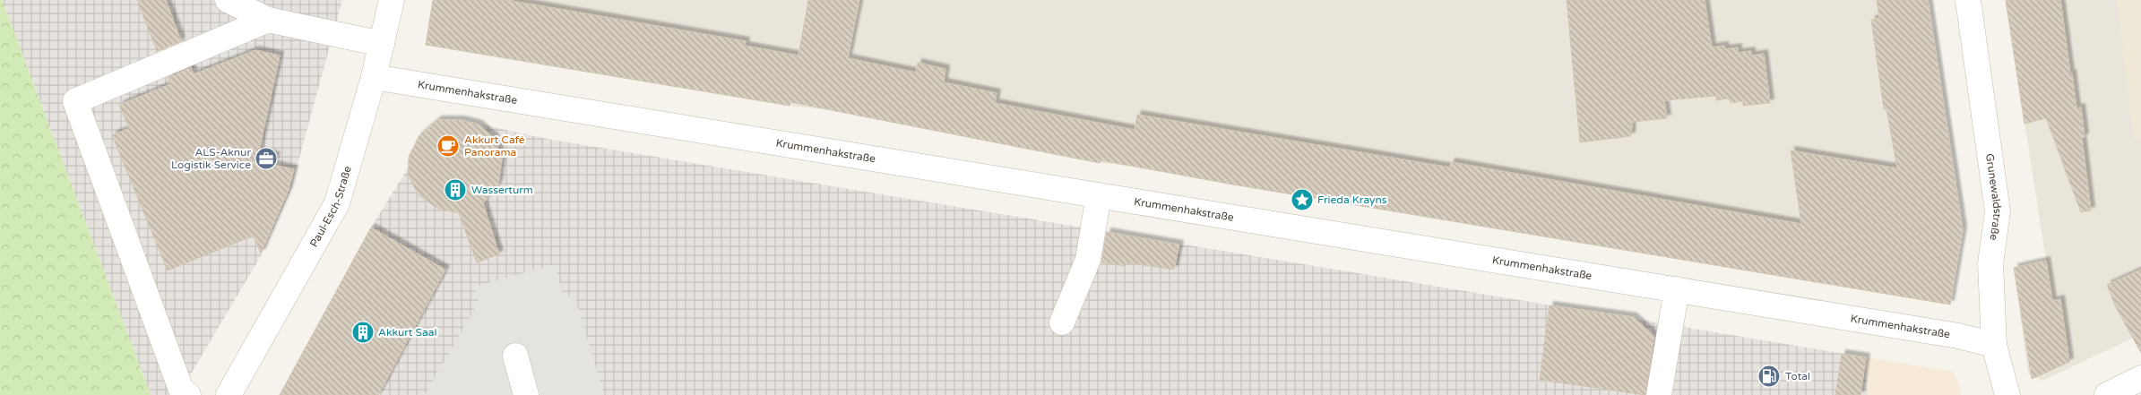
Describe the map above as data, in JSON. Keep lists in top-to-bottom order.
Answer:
{
  "streets": {
    "street": ["Krummenhakstraße", "Grunewaldstraße", "Paul-Esch-Straße"]
  },
  "crossings": [
    ["Krummenhakstraße", "Grunewaldstraße"],
    ["Krummenhakstraße", "Paul-Esch-Straße"]
  ],
  "places": {
    "cafe": ["Akkurt Café Panorama"],
    "office": ["ALS-Aknur Logistik Service"],
    "building": ["Wasserturm", "Akkurt Saal"],
    "place": ["Frieda Krayns"],
    "fuel station": ["Total"]
  }
}
